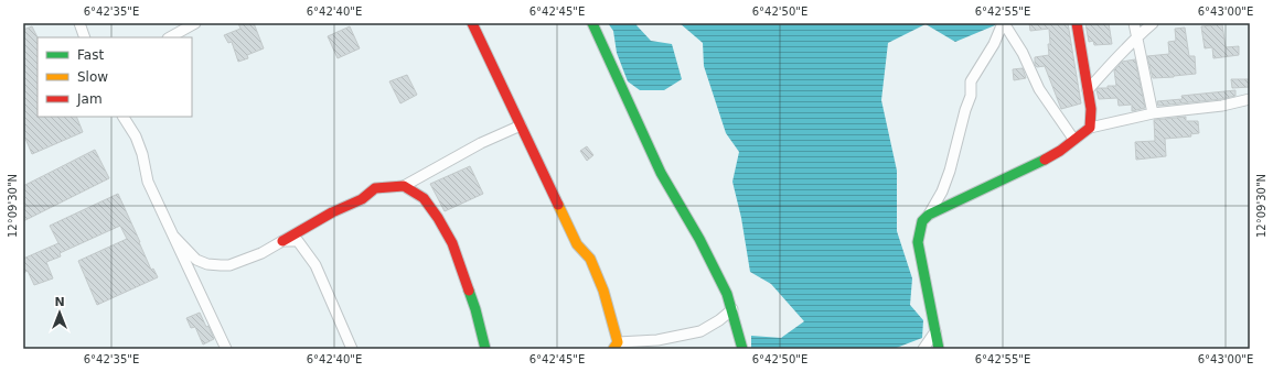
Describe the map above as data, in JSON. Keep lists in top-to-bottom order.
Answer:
{
  "legend": ["Fast", "Slow", "Jam"],
  "north": "top",
  "coordinates": [
    "6°42'35\"E",
    "6°42'40\"E",
    "6°42'45\"E",
    "6°42'50\"E",
    "6°42'55\"E",
    "6°43'00\"E",
    "12°09'30\"N"
  ]
}
